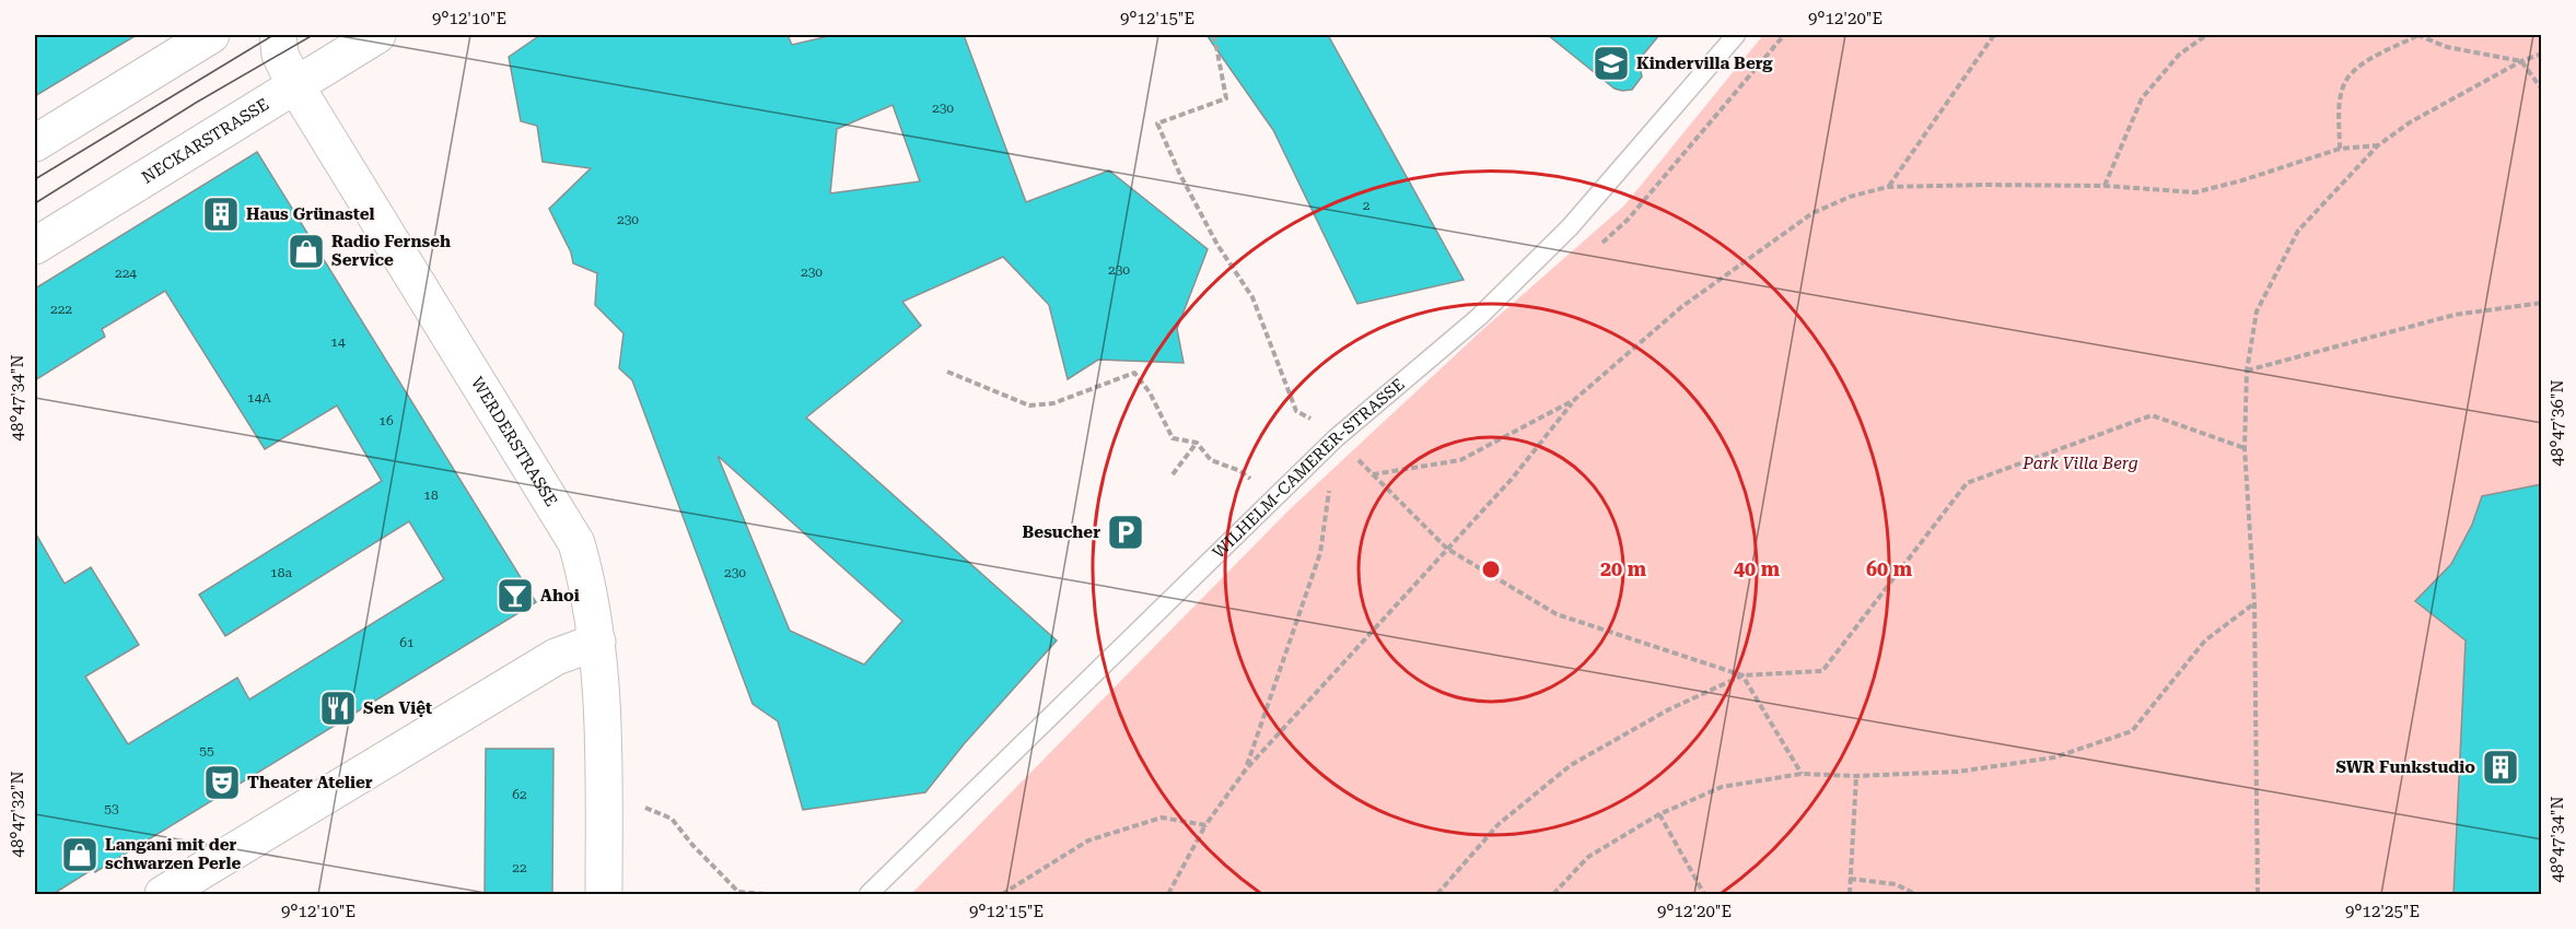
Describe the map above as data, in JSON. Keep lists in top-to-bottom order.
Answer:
{
  "streets": {
    "street": ["NECKARSTRASSE", "WERDERSTRASSE"],
    "lane": ["WILHELM-CAMERER-STRASSE"]
  },
  "crossings": [
    ["NECKARSTRASSE", "WERDERSTRASSE"]
  ],
  "parks": ["Park Villa Berg"],
  "places": {
    "school or university": ["Kindervilla Berg"],
    "building": ["Haus Grünastel", "SWR Funkstudio"],
    "shop": ["Radio Fernseh Service", "Langani mit der schwarzen Perle"],
    "parking": ["Besucher"],
    "bar": ["Ahoi"],
    "restaurant": ["Sen Việt"],
    "theatre": ["Theater Atelier"]
  },
  "house_numbers": [
    "230",
    "2",
    "230",
    "230",
    "230",
    "224",
    "222",
    "14",
    "14A",
    "16",
    "18",
    "18a",
    "230",
    "61",
    "55",
    "62",
    "53",
    "22"
  ],
  "coordinates": [
    "9°12'10\"E",
    "9°12'15\"E",
    "9°12'20\"E",
    "48°47'34\"N",
    "48°47'36\"N",
    "48°47'32\"N",
    "9°12'25\"E"
  ],
  "rings": ["20 m", "40 m", "60 m"]
}
